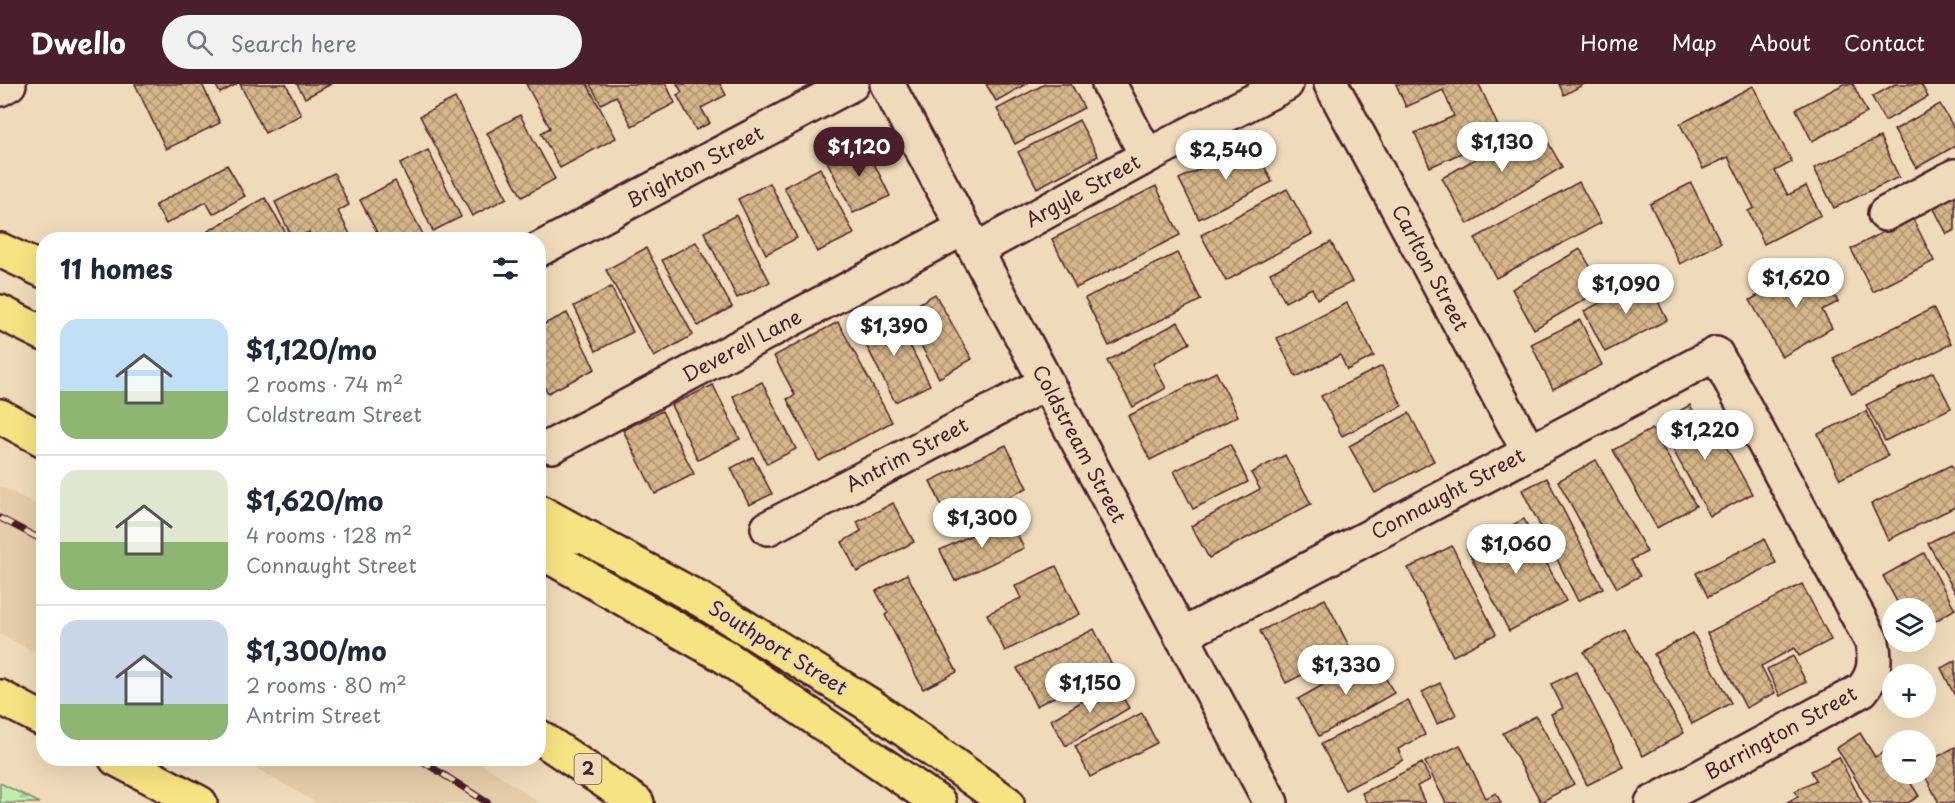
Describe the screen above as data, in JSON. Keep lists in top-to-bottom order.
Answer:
{
  "streets": {
    "main road": ["Southport Street", "2"],
    "street": [
      "Brighton Street",
      "Argyle Street",
      "Carlton Street",
      "Deverell Lane",
      "Coldstream Street",
      "Antrim Street",
      "Connaught Street",
      "Barrington Street"
    ]
  },
  "crossings": [
    ["Argyle Street", "Deverell Lane"],
    ["Argyle Street", "Coldstream Street"],
    ["Carlton Street", "Connaught Street"],
    ["Deverell Lane", "Coldstream Street"],
    ["Coldstream Street", "Antrim Street"],
    ["Coldstream Street", "Connaught Street"],
    ["Connaught Street", "Barrington Street"]
  ],
  "page": {
    "header": "Dwello",
    "search": "Search here",
    "nav": [
      "Home",
      "Map",
      "About",
      "Contact"
    ],
    "price": [
      "$1,130",
      "$1,120",
      "$2,540",
      "$1,620",
      "$1,090",
      "$1,390",
      "$1,220",
      "$1,300",
      "$1,060",
      "$1,330",
      "$1,150"
    ],
    "heading": "11 homes",
    "list": [
      {
        "name": "$1,120/mo",
        "note": "2 rooms · 74 m² · Coldstream Street"
      },
      {
        "name": "$1,620/mo",
        "note": "4 rooms · 128 m² · Connaught Street"
      },
      {
        "name": "$1,300/mo",
        "note": "2 rooms · 80 m² · Antrim Street"
      }
    ],
    "map_buttons": ["+", "−"]
  }
}
